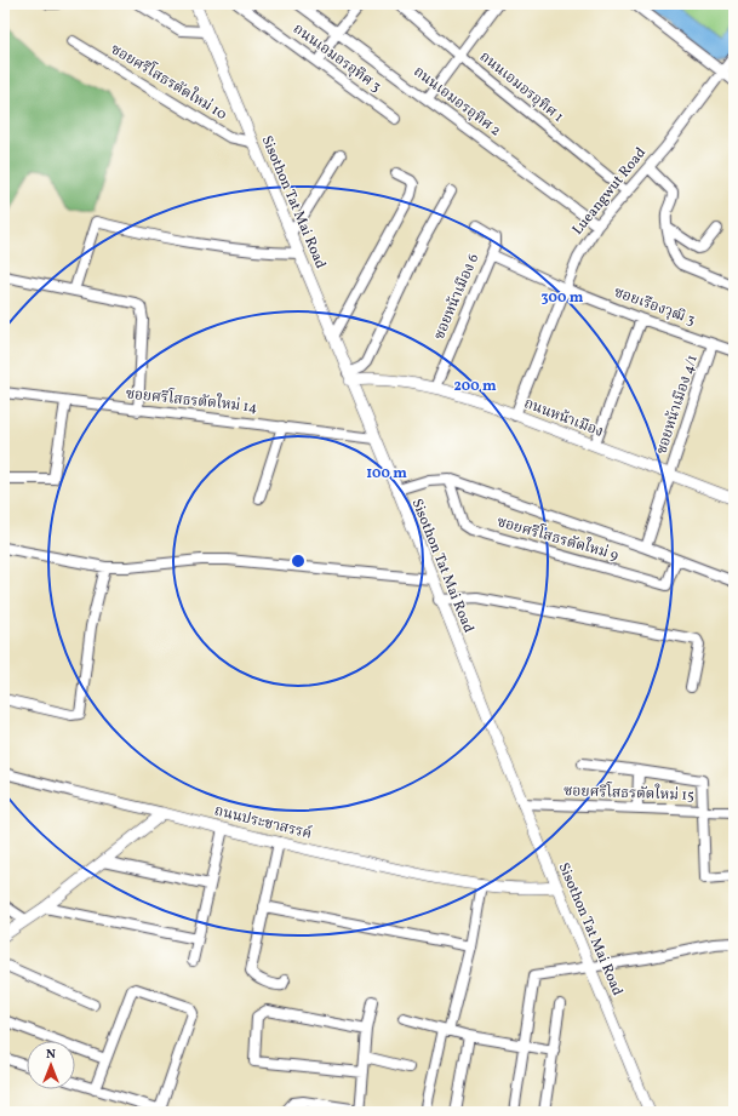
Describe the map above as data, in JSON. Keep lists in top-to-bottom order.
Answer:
{
  "streets": {
    "street": [
      "ถนนเอมอรอุทิศ 3",
      "ซอยศรีโสธรตัดใหม่ 10",
      "ถนนเอมอรอุทิศ 1",
      "ถนนเอมอรอุทิศ 2",
      "Lueangwut Road",
      "Sisothon Tat Mai Road",
      "ซอยหน้าเมือง 6",
      "ซอยเรืองวุฒิ 3",
      "ซอยศรีโสธรตัดใหม่ 14",
      "ซอยหน้าเมือง 4/1",
      "ถนนหน้าเมือง",
      "ซอยศรีโสธรตัดใหม่ 9",
      "ซอยศรีโสธรตัดใหม่ 15",
      "ถนนประชาสรรค์"
    ]
  },
  "crossings": [
    ["ซอยศรีโสธรตัดใหม่ 10", "Sisothon Tat Mai Road"],
    ["ถนนเอมอรอุทิศ 1", "Lueangwut Road"],
    ["ถนนเอมอรอุทิศ 2", "Lueangwut Road"],
    ["Lueangwut Road", "ซอยเรืองวุฒิ 3"],
    ["Lueangwut Road", "ถนนหน้าเมือง"],
    ["Sisothon Tat Mai Road", "ซอยศรีโสธรตัดใหม่ 14"],
    ["Sisothon Tat Mai Road", "ถนนหน้าเมือง"],
    ["Sisothon Tat Mai Road", "ซอยศรีโสธรตัดใหม่ 9"],
    ["Sisothon Tat Mai Road", "ซอยศรีโสธรตัดใหม่ 15"],
    ["Sisothon Tat Mai Road", "ถนนประชาสรรค์"],
    ["ซอยหน้าเมือง 6", "ซอยเรืองวุฒิ 3"],
    ["ซอยหน้าเมือง 6", "ถนนหน้าเมือง"],
    ["ซอยเรืองวุฒิ 3", "ซอยหน้าเมือง 4/1"],
    ["ซอยหน้าเมือง 4/1", "ถนนหน้าเมือง"],
    ["ซอยหน้าเมือง 4/1", "ซอยศรีโสธรตัดใหม่ 9"]
  ],
  "north": "top",
  "rings": ["300 m", "200 m", "100 m"]
}
